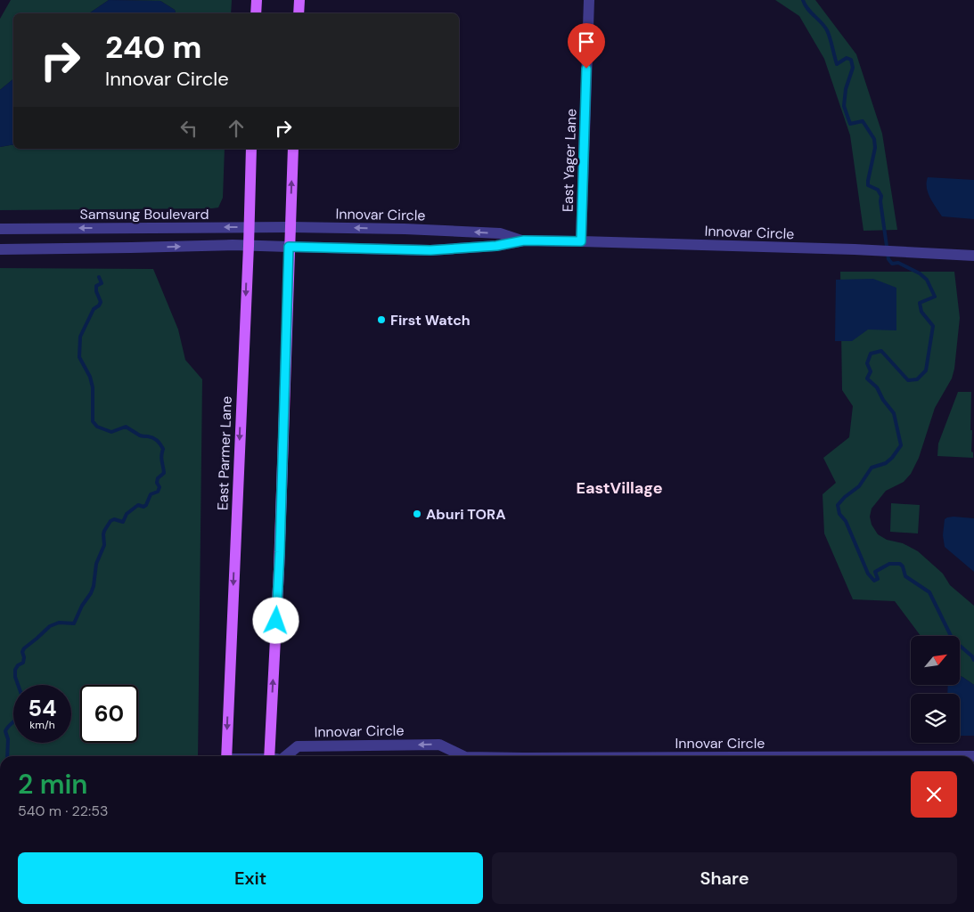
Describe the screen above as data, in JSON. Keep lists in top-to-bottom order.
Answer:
{
  "streets": {
    "main road": ["East Parmer Lane"],
    "street": ["East Yager Lane", "Samsung Boulevard", "Innovar Circle"]
  },
  "crossings": [
    ["East Yager Lane", "Innovar Circle"],
    ["Samsung Boulevard", "Innovar Circle"],
    ["Samsung Boulevard", "East Parmer Lane"]
  ],
  "districts": ["EastVillage"],
  "places": ["First Watch", "Aburi TORA"],
  "north": "top right",
  "page": {
    "turn": ["240 m", "Innovar Circle"],
    "speed": "54 km/h",
    "limit": "60",
    "heading": ["2 min", "540 m · 22:53"],
    "buttons": ["Exit", "Share"]
  }
}
